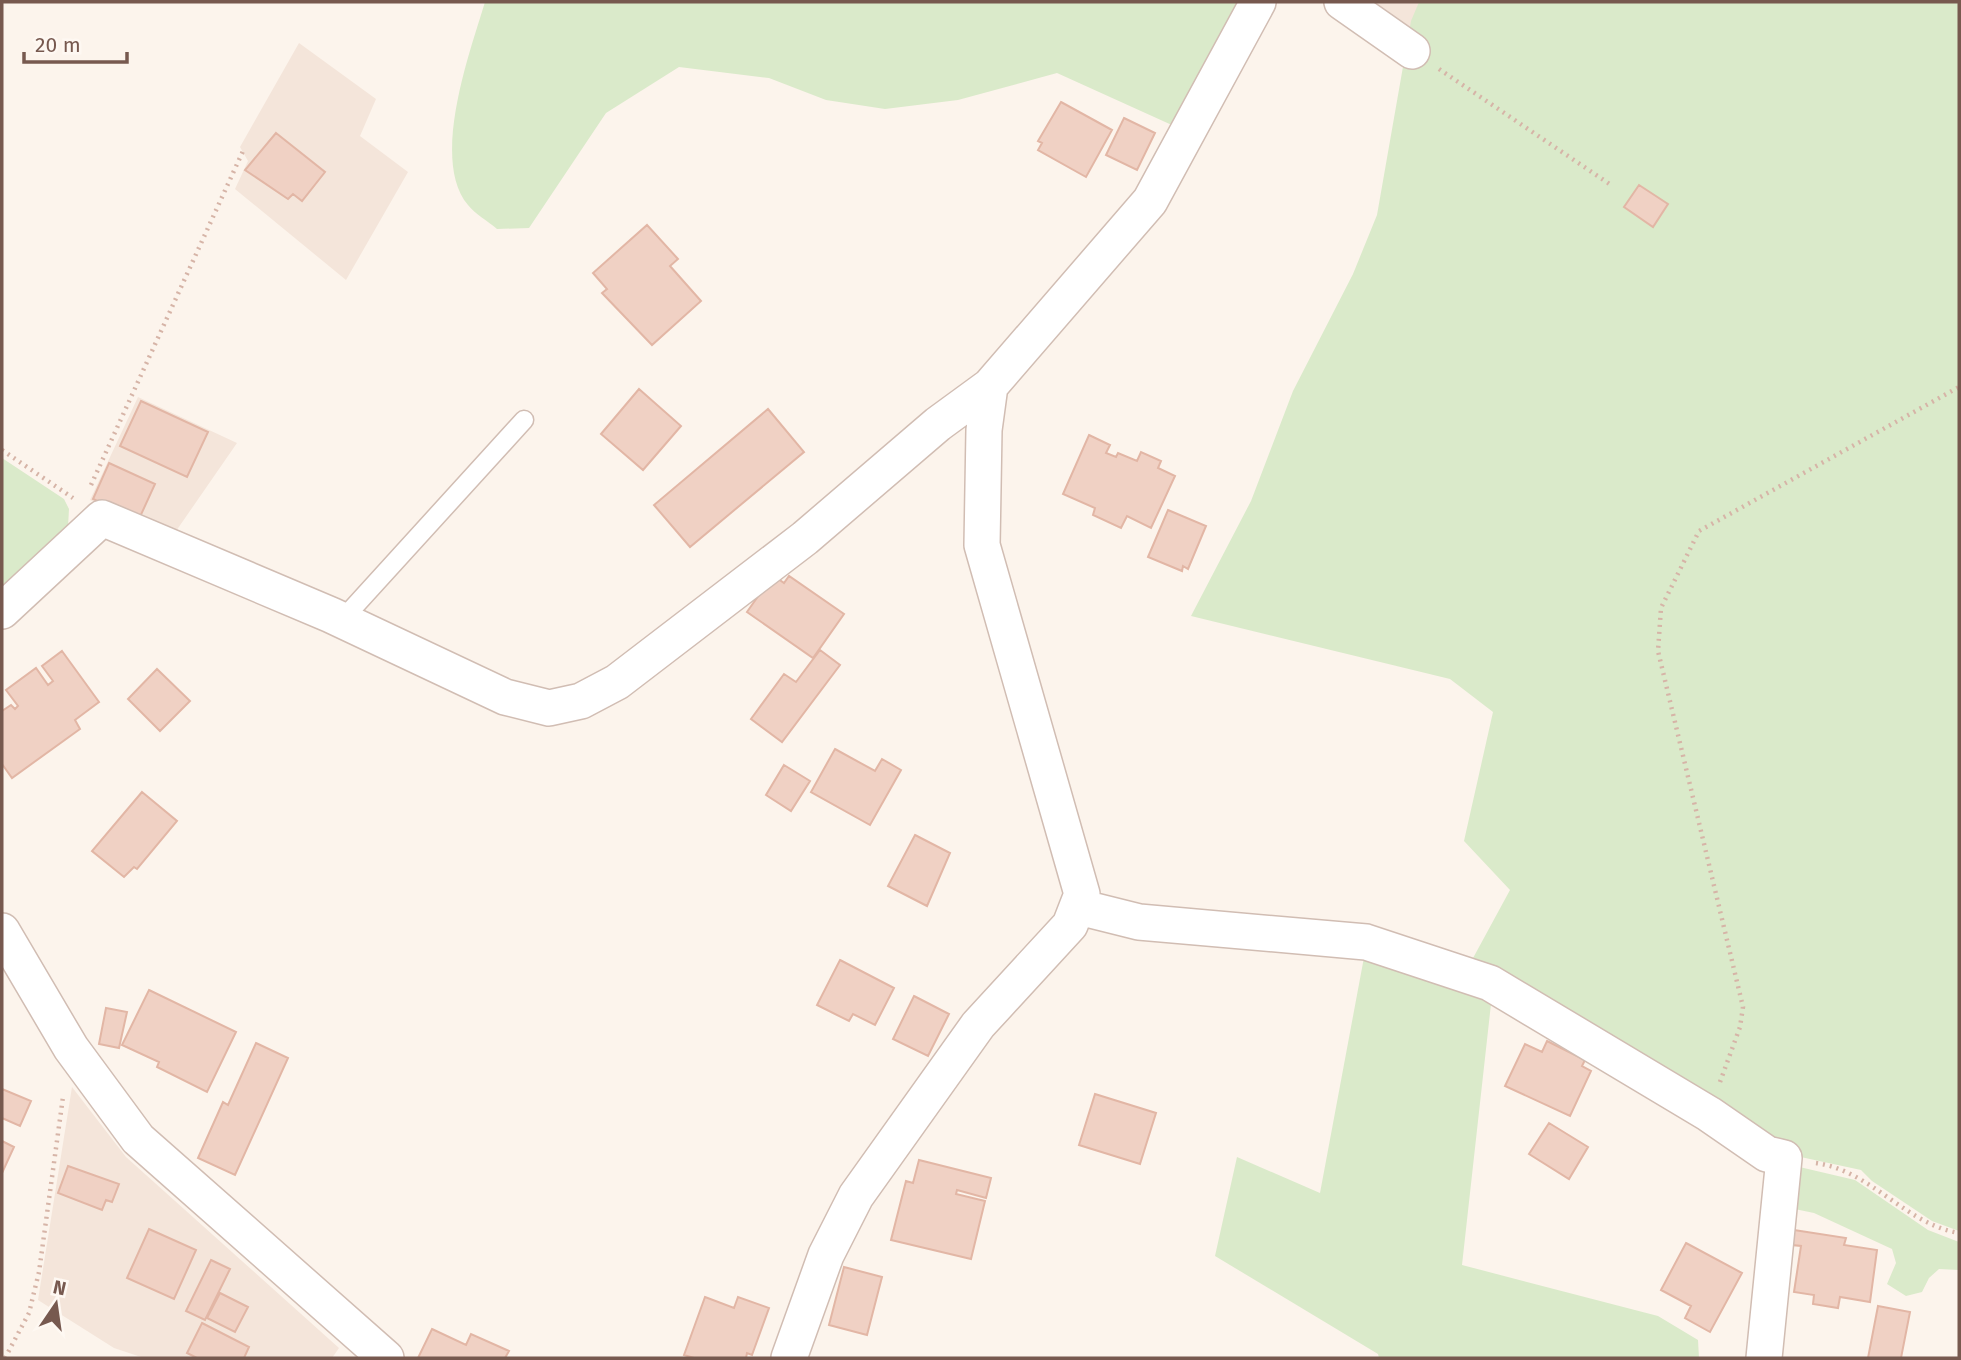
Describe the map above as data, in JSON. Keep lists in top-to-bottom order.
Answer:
{
  "scale_bar": "20 m",
  "north": "top"
}
